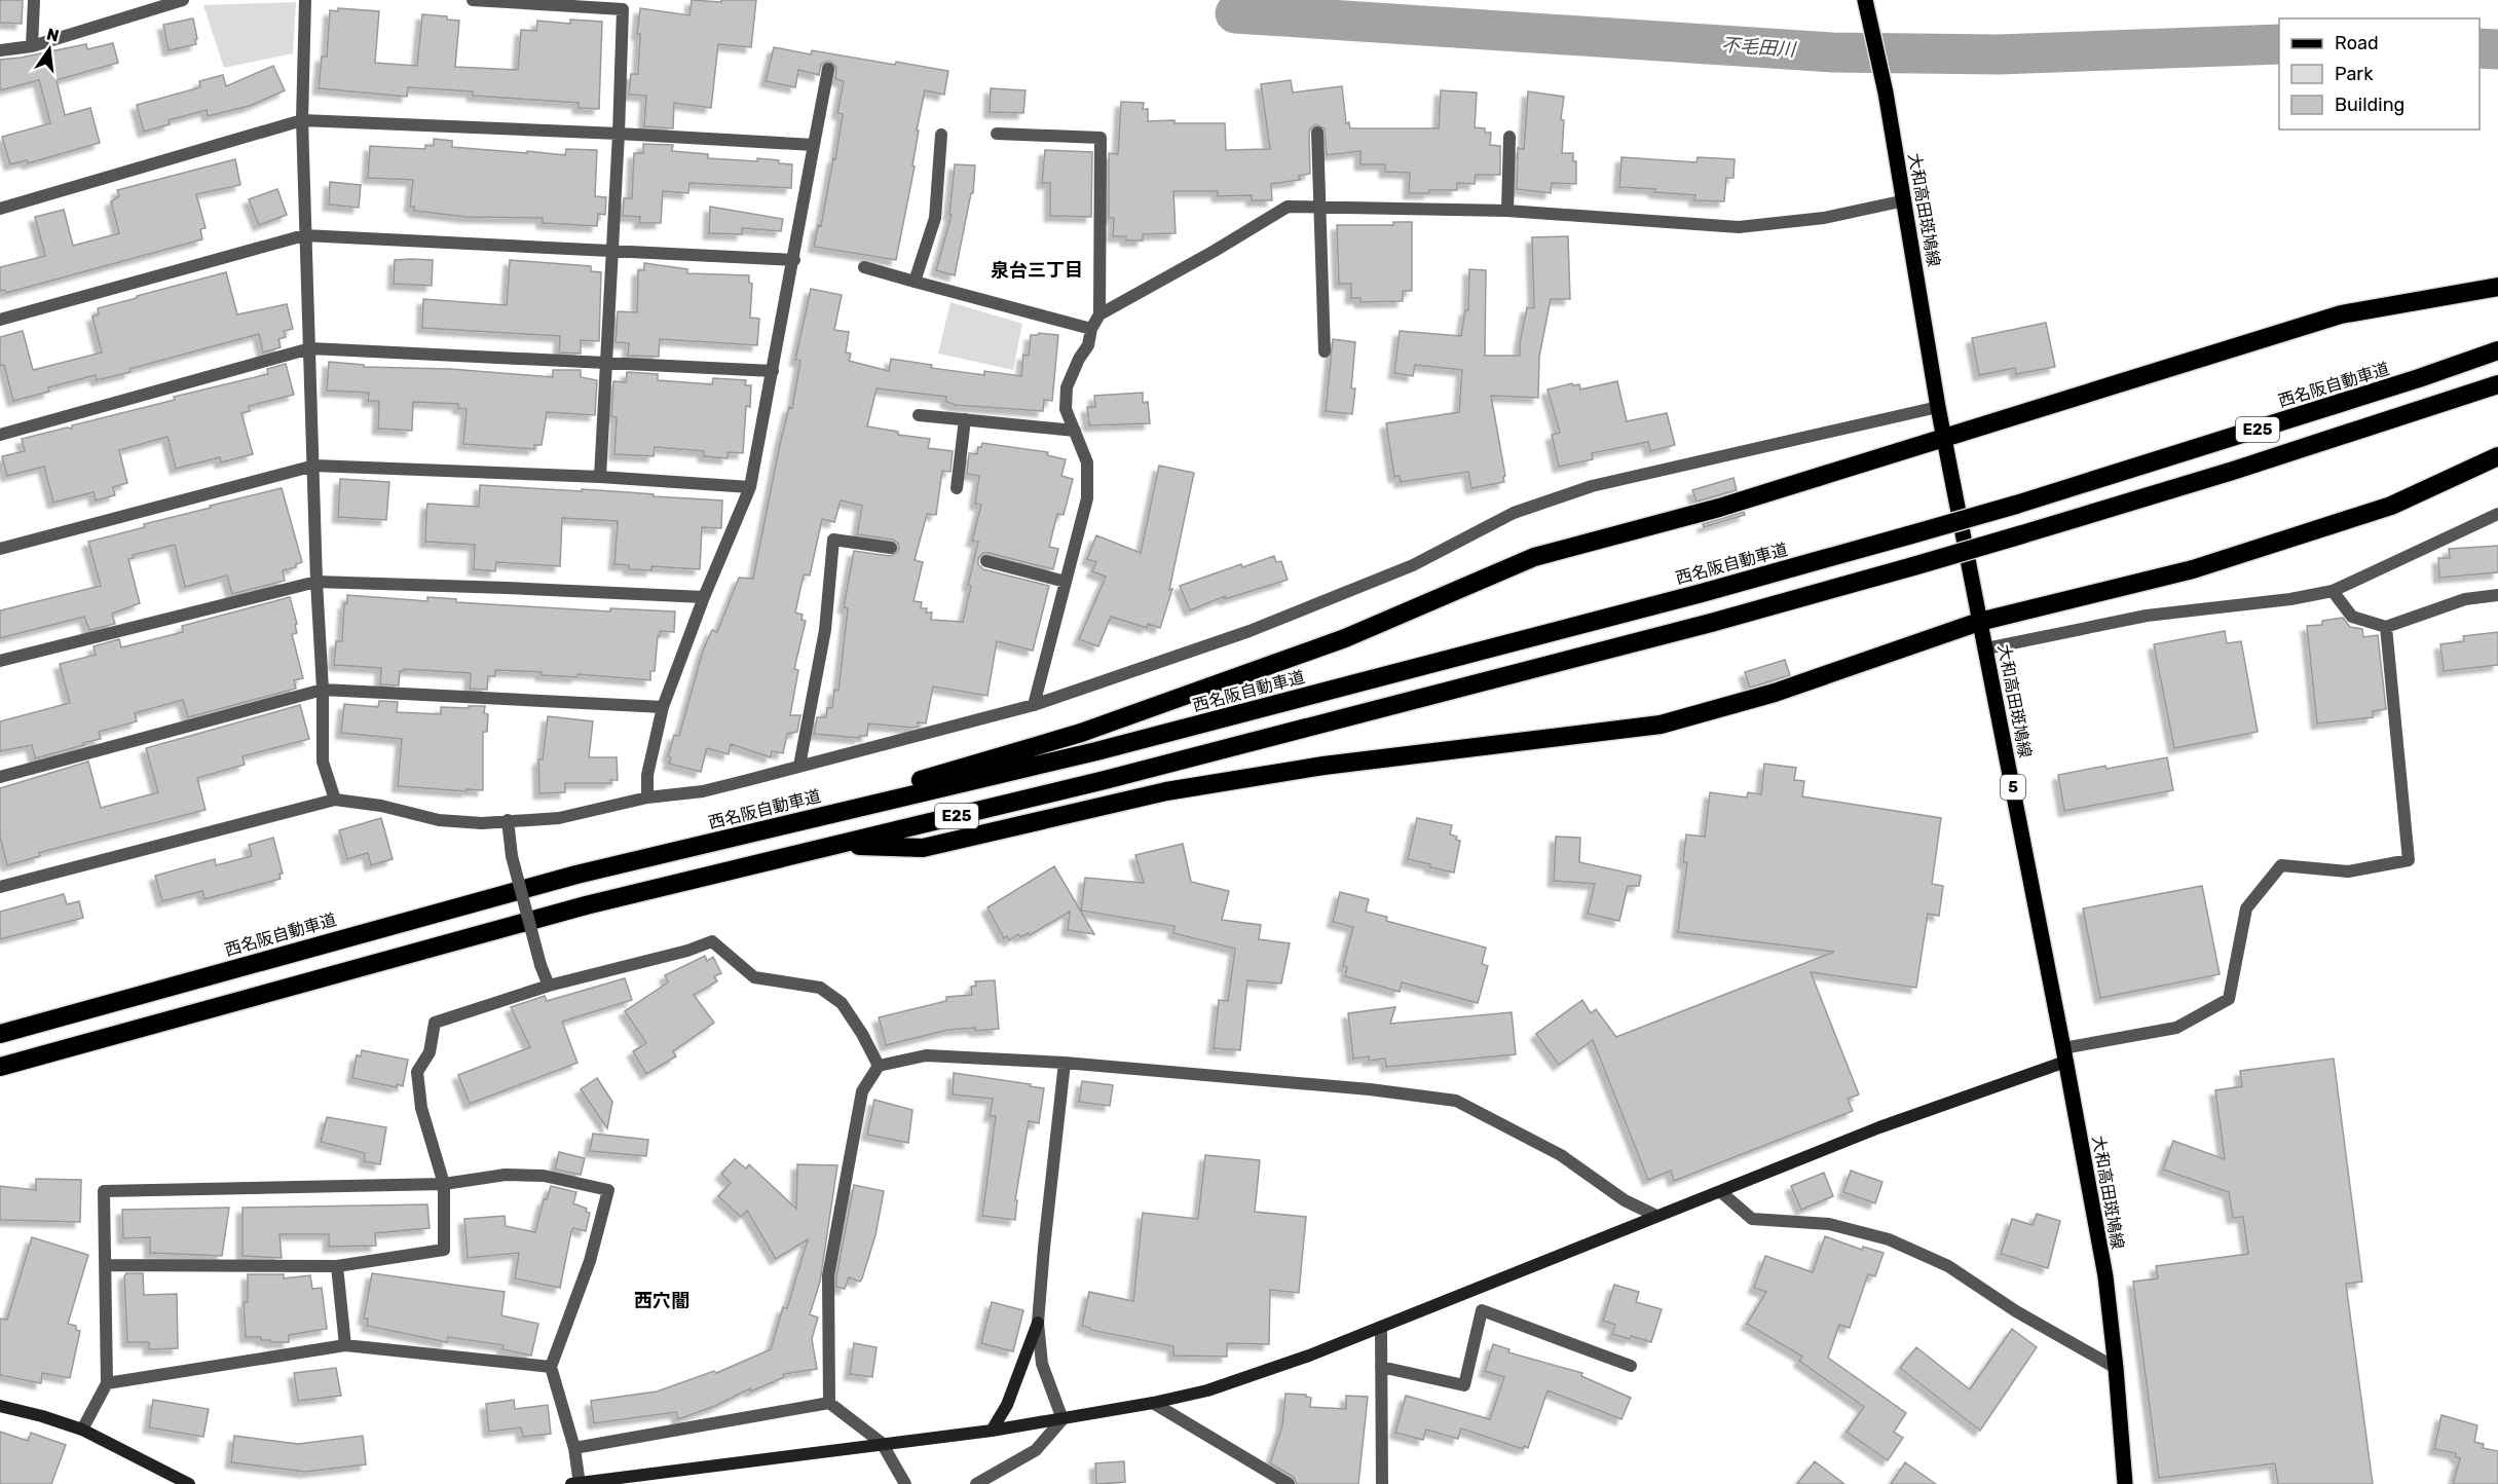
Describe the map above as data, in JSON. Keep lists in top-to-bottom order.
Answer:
{
  "streets": {
    "highway": ["西名阪自動車道", "E25"],
    "main road": ["大和高田斑鳩線", "5"]
  },
  "districts": ["泉台三丁目", "西穴闇"],
  "water": ["不毛田川"],
  "legend": ["Road", "Park", "Building"],
  "north": "top"
}
